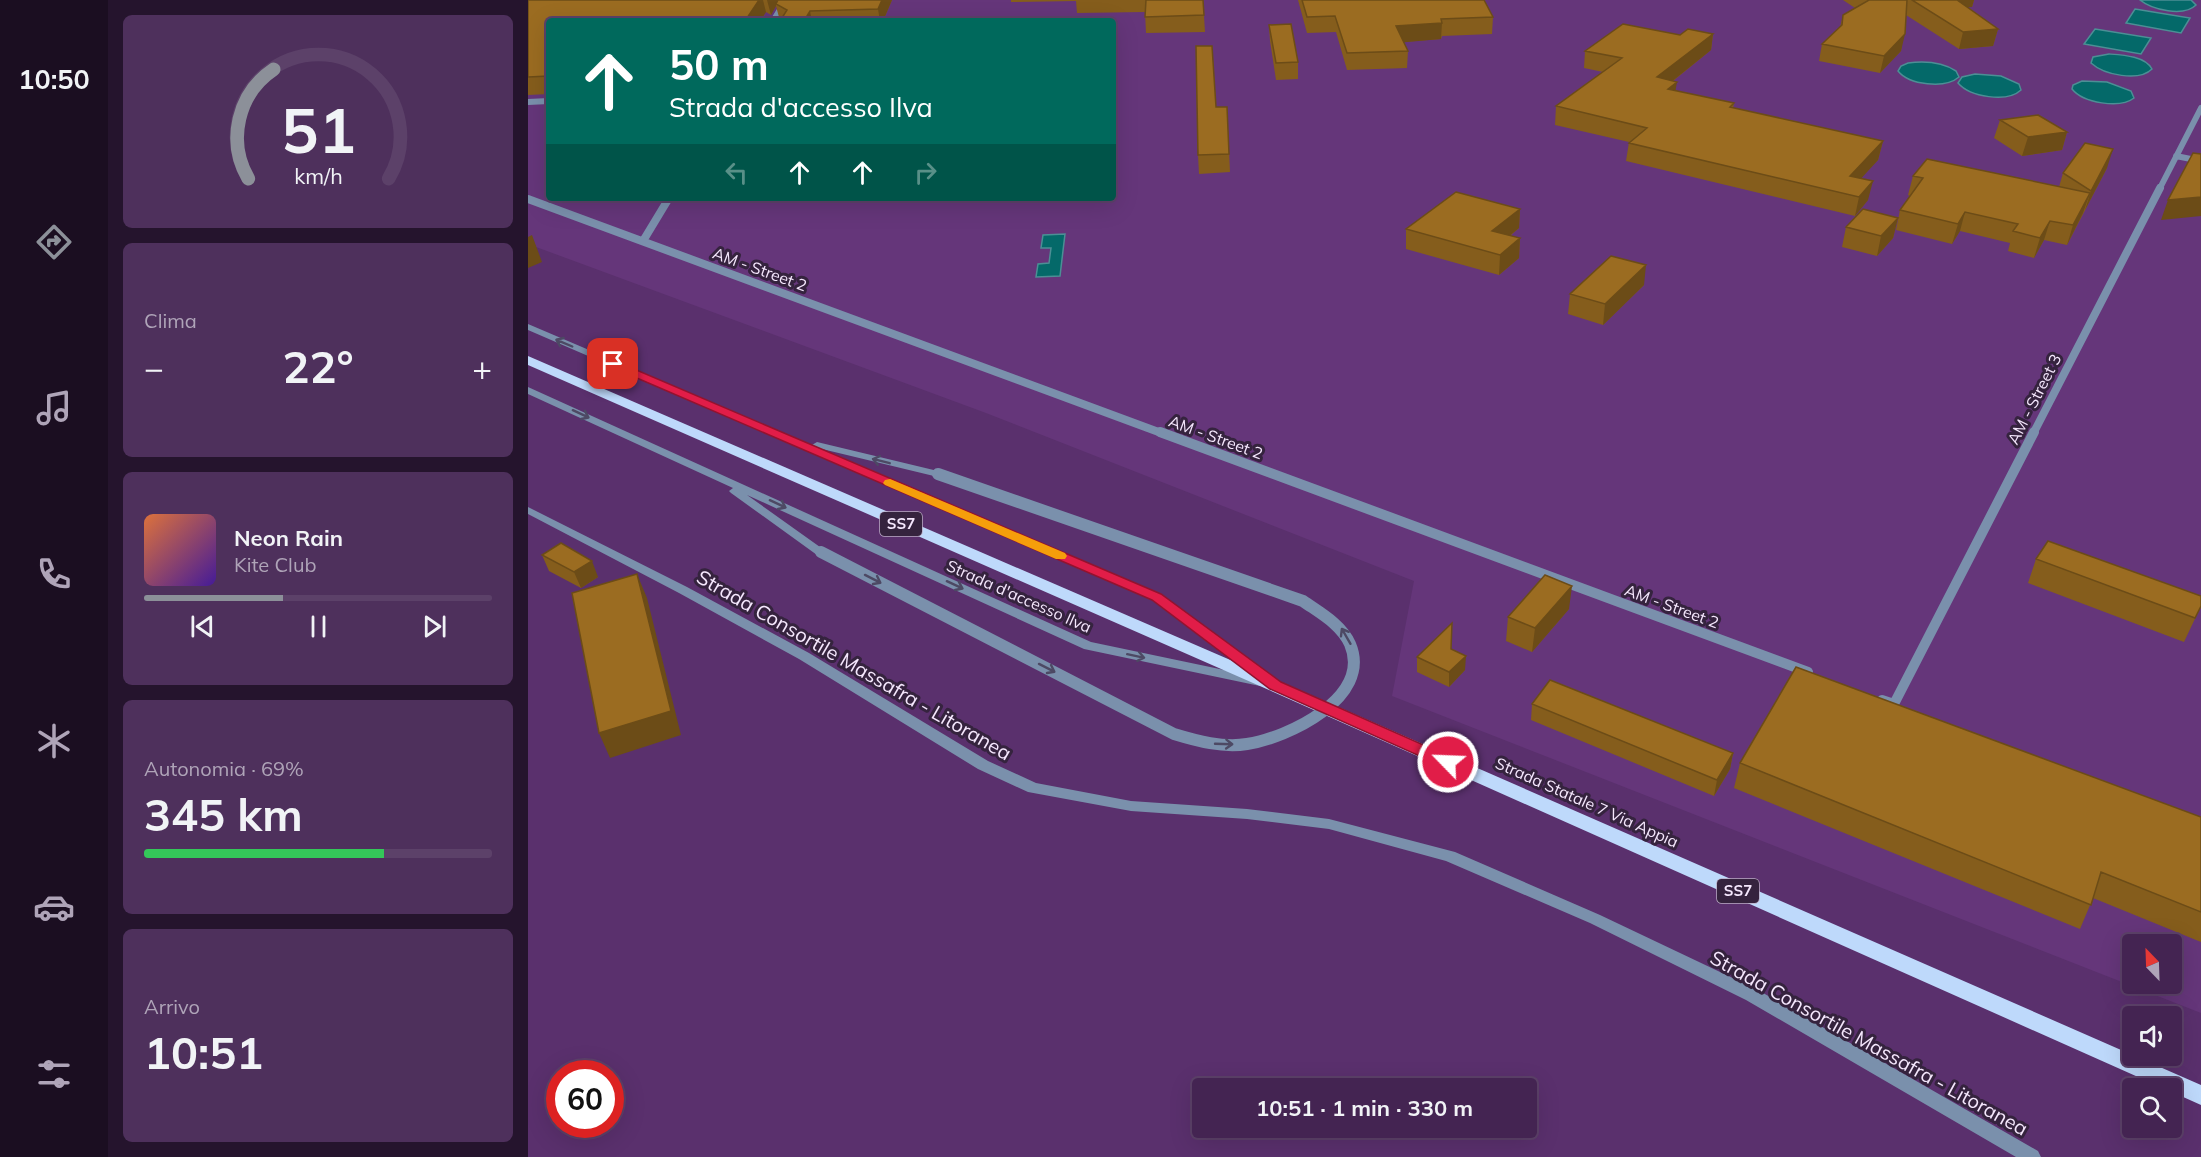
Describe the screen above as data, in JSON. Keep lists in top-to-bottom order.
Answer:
{
  "streets": {
    "main road": ["SS7", "Strada Statale 7 Via Appia"],
    "street": ["Strada d'accesso Ilva", "Strada Consortile Massafra - Litoranea"],
    "lane": ["AM - Street 2", "AM - Street 3"]
  },
  "crossings": [
    ["Strada d'accesso Ilva", "Strada Statale 7 Via Appia"]
  ],
  "north": "top left",
  "page": {
    "tabs": "10:50",
    "turn": ["50 m", "Strada d'accesso Ilva"],
    "tile": [
      "Clima",
      ["Autonomia · 69%", "345 km"],
      ["Arrivo", "10:51"]
    ],
    "heat": ["−", "22°", "+"],
    "song": ["Neon Rain", "Kite Club"],
    "limit": "60",
    "trip": "10:51 · 1 min · 330 m",
    "gauge": ["51", "km/h"]
  }
}
